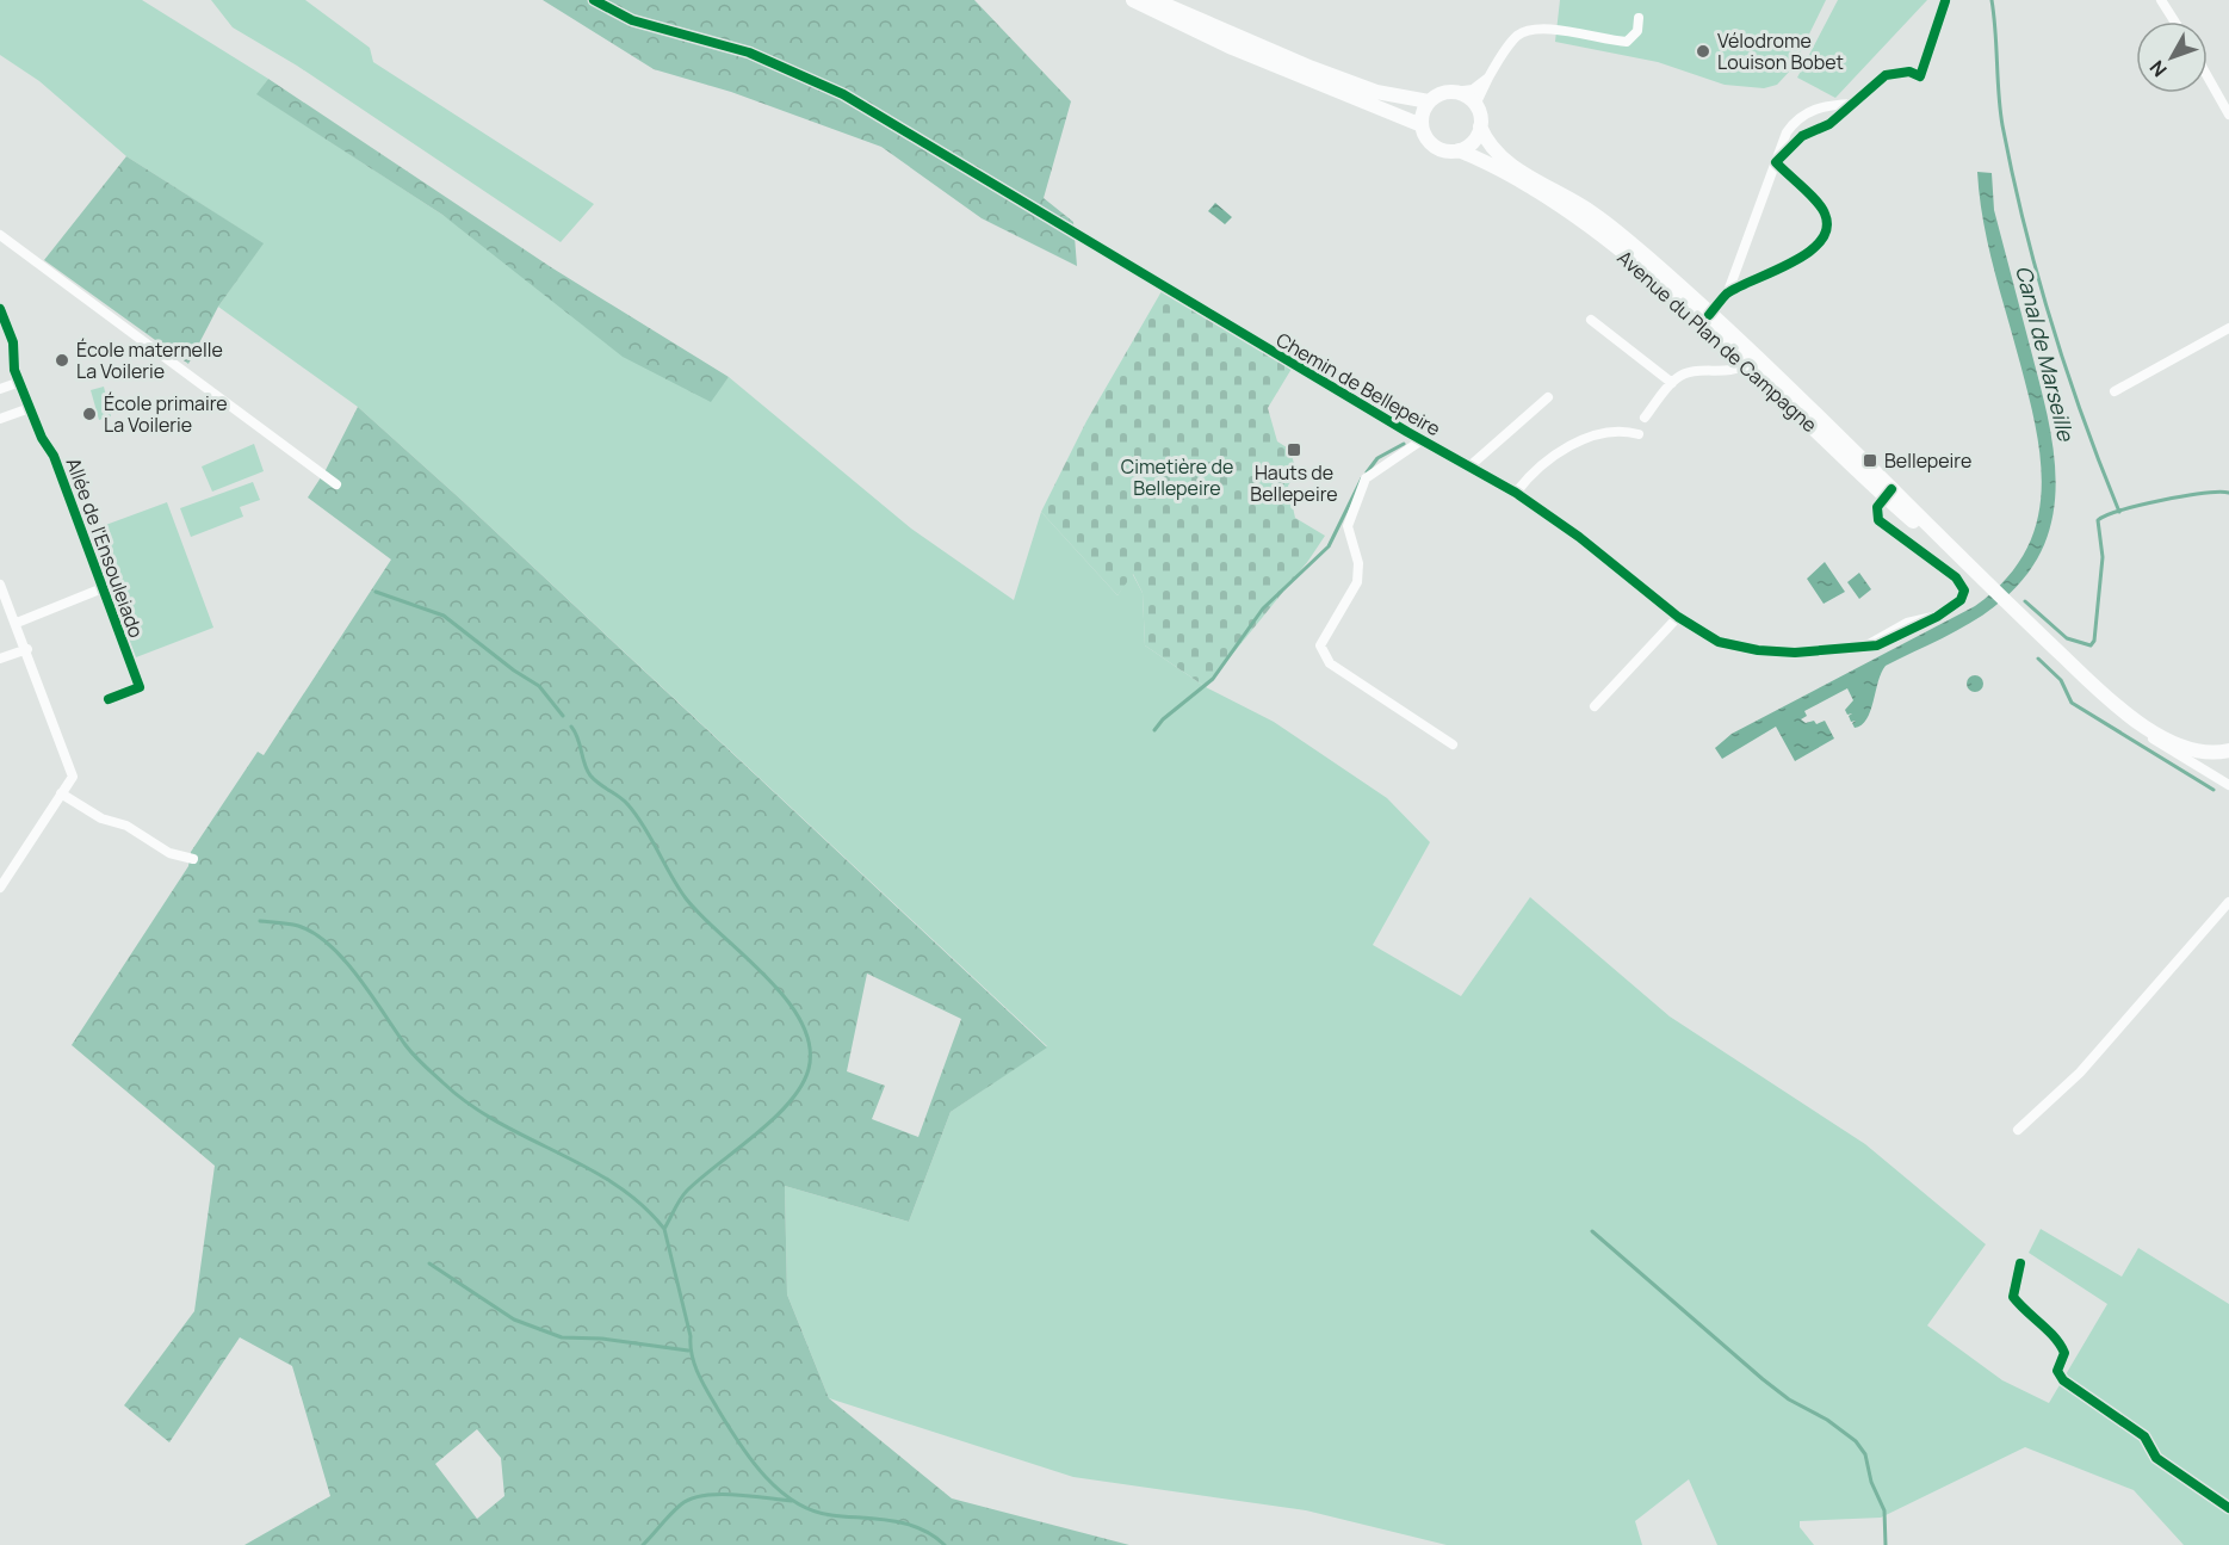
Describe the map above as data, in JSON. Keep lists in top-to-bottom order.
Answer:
{
  "streets": {
    "main road": ["Avenue du Plan de Campagne"],
    "street": ["Chemin de Bellepeire", "Allée de l'Ensouleiado"]
  },
  "crossings": [
    ["Avenue du Plan de Campagne", "Chemin de Bellepeire"]
  ],
  "water": ["Canal de Marseille"],
  "parks": ["Cimetière de Bellepeire"],
  "places": {
    "other": ["Vélodrome Louison Bobet", "École maternelle La Voilerie", "École primaire La Voilerie"],
    "transit": ["Hauts de Bellepeire", "Bellepeire"]
  },
  "north": "bottom left"
}
